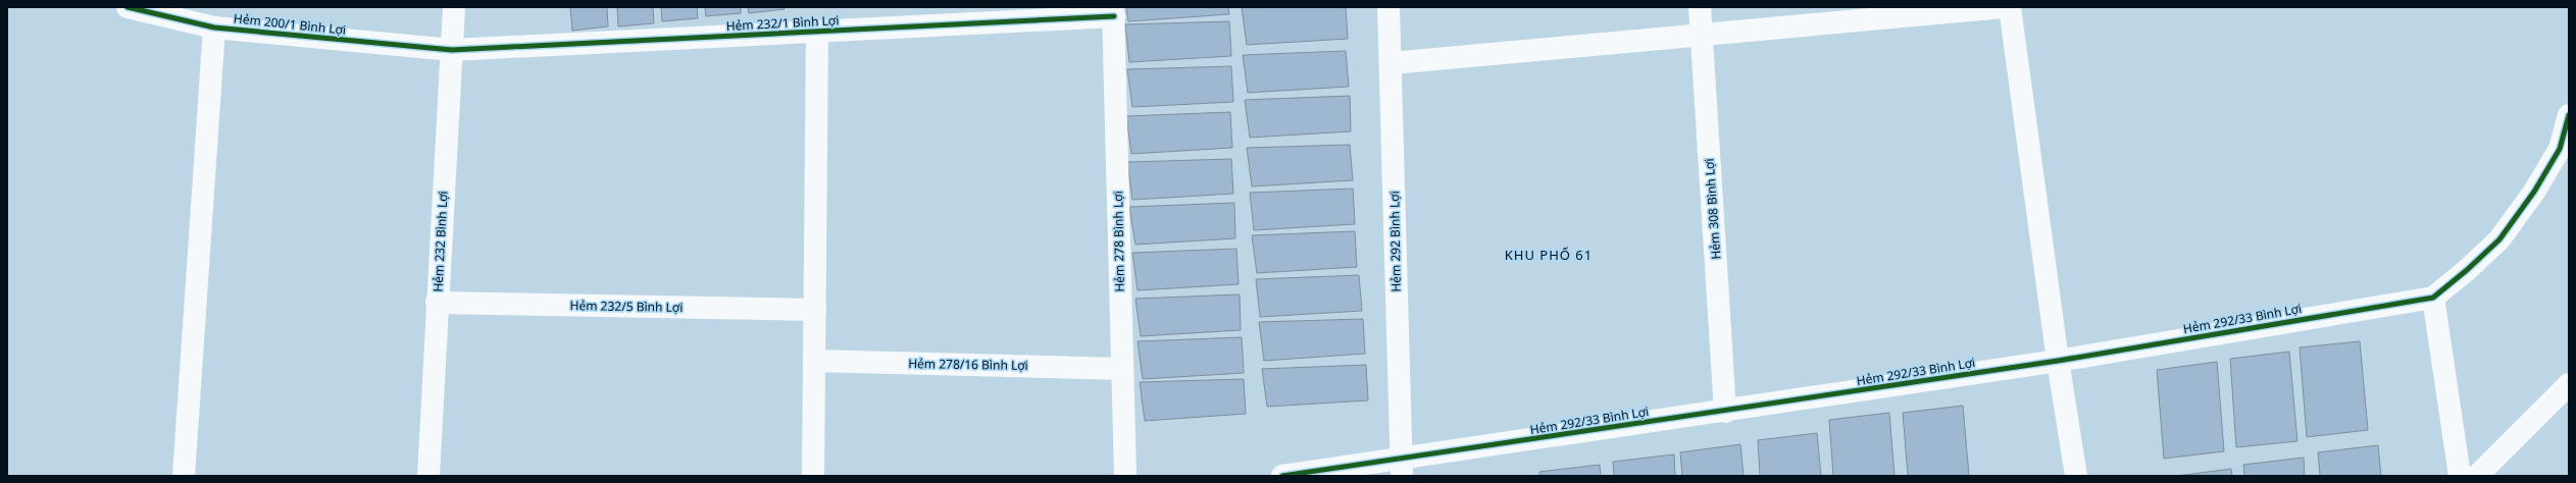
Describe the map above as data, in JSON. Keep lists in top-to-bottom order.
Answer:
{
  "streets": {
    "street": [
      "Hẻm 232/1 Bình Lợi",
      "Hẻm 200/1 Bình Lợi",
      "Hẻm 308 Bình Lợi",
      "Hẻm 232 Bình Lợi",
      "Hẻm 278 Bình Lợi",
      "Hẻm 292 Bình Lợi",
      "Hẻm 232/5 Bình Lợi",
      "Hẻm 292/33 Bình Lợi",
      "Hẻm 278/16 Bình Lợi"
    ]
  },
  "crossings": [
    ["Hẻm 232/1 Bình Lợi", "Hẻm 200/1 Bình Lợi"],
    ["Hẻm 232/1 Bình Lợi", "Hẻm 232 Bình Lợi"],
    ["Hẻm 232/1 Bình Lợi", "Hẻm 278 Bình Lợi"],
    ["Hẻm 200/1 Bình Lợi", "Hẻm 232 Bình Lợi"],
    ["Hẻm 308 Bình Lợi", "Hẻm 292/33 Bình Lợi"],
    ["Hẻm 232 Bình Lợi", "Hẻm 232/5 Bình Lợi"],
    ["Hẻm 278 Bình Lợi", "Hẻm 278/16 Bình Lợi"],
    ["Hẻm 292 Bình Lợi", "Hẻm 292/33 Bình Lợi"]
  ],
  "districts": ["KHU PHỐ 61"]
}
